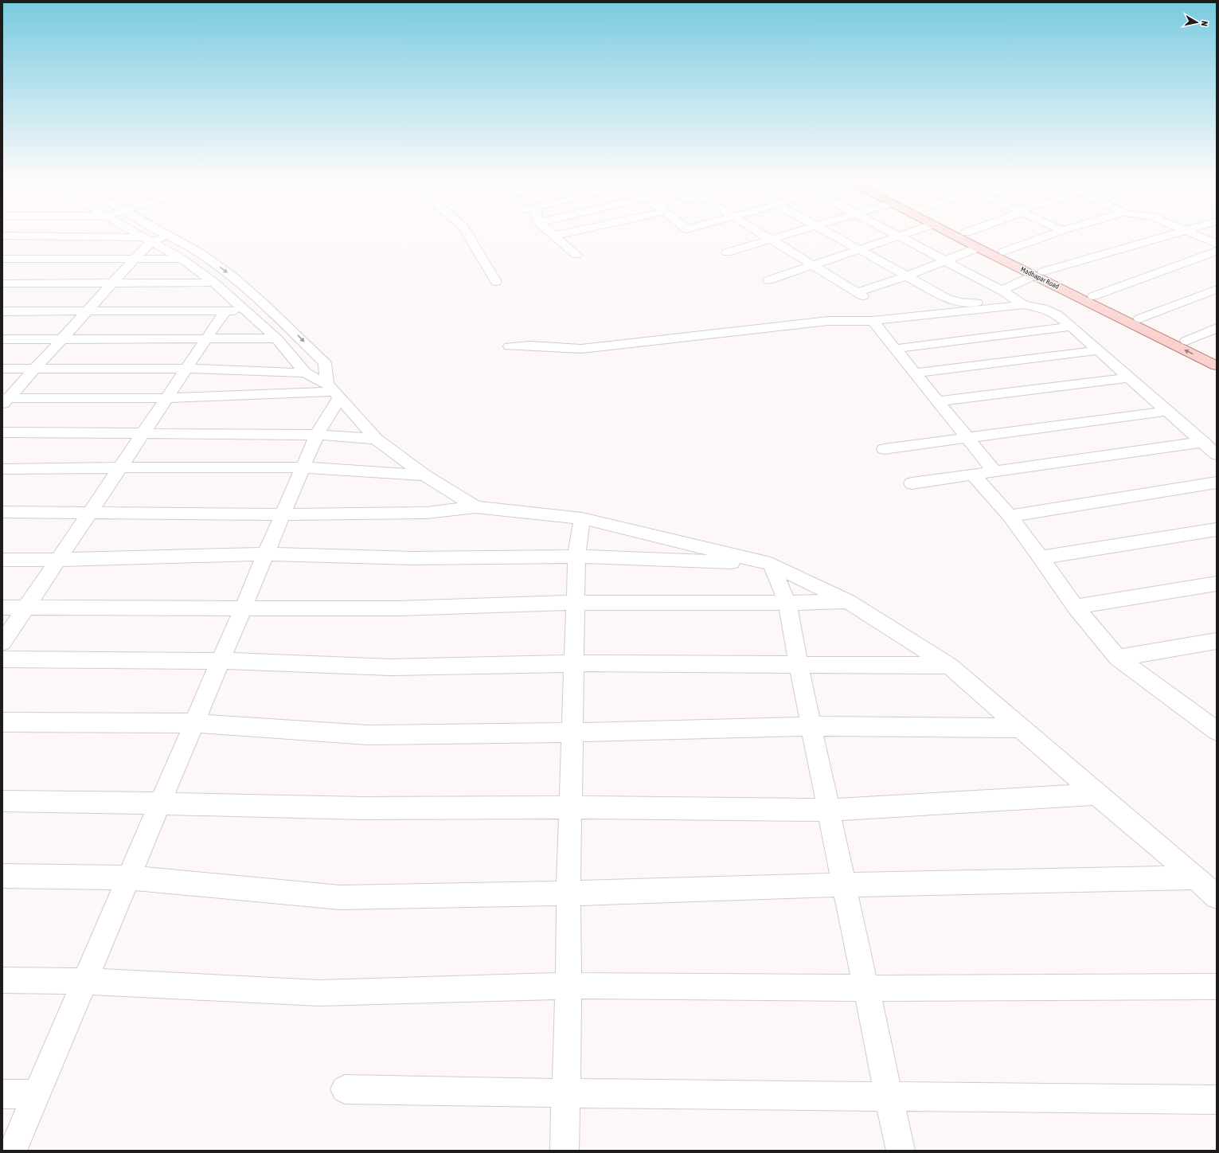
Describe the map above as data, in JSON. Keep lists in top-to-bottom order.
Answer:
{
  "streets": {
    "main road": ["Madhapar Road"]
  },
  "north": "right"
}
